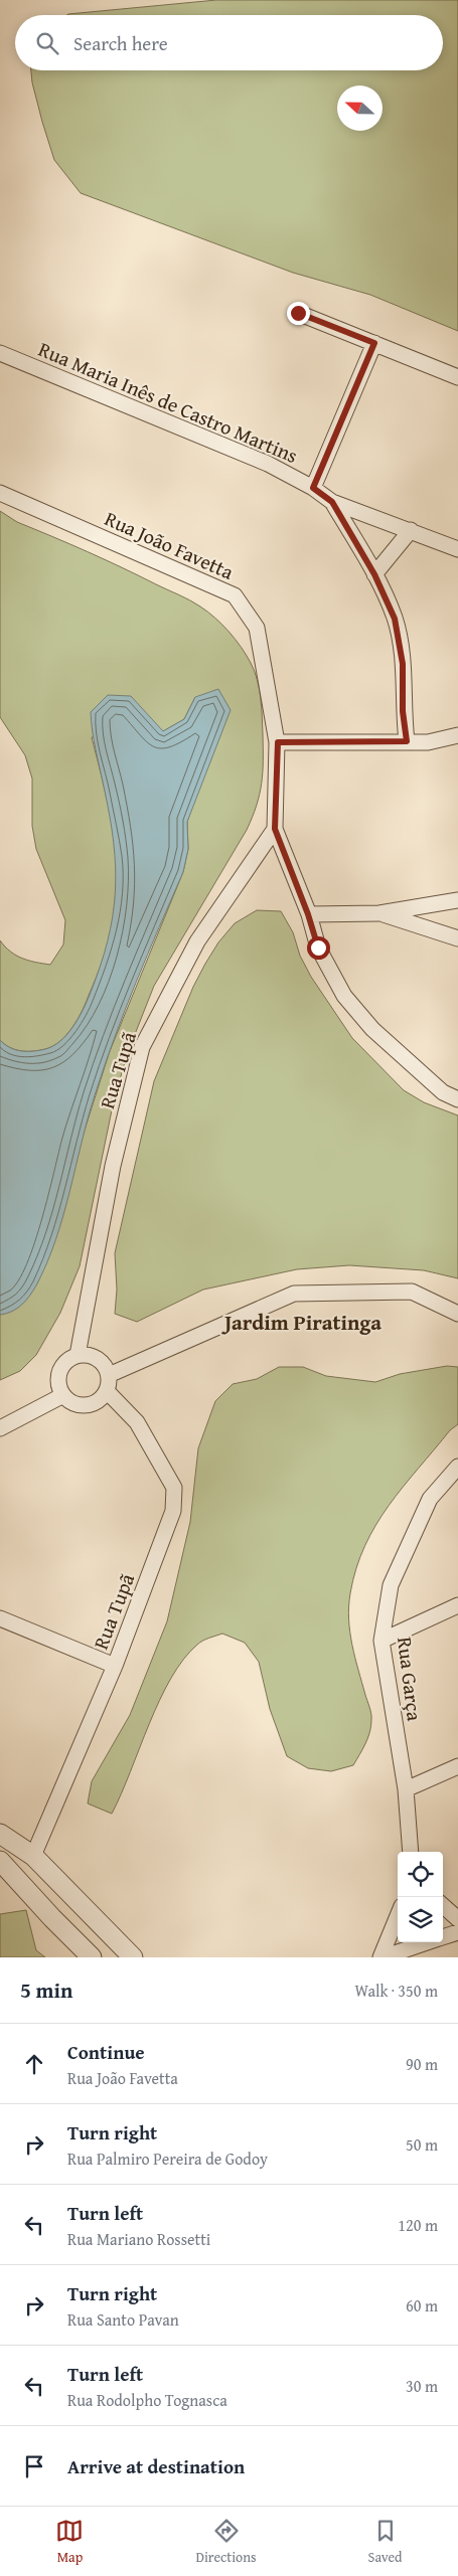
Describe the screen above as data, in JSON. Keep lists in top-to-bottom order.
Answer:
{
  "streets": {
    "street": [
      "Rua Maria Inês de Castro Martins",
      "Rua João Favetta",
      "Rua Tupã",
      "Rua Garça"
    ]
  },
  "crossings": [
    ["Rua João Favetta", "Rua Tupã"]
  ],
  "districts": ["Jardim Piratinga"],
  "north": "left",
  "page": {
    "search": "Search here",
    "heading": ["5 min", "Walk · 350 m"],
    "list": [
      ["Continue", "Rua João Favetta", "90 m"],
      ["Turn right", "Rua Palmiro Pereira de Godoy", "50 m"],
      ["Turn left", "Rua Mariano Rossetti", "120 m"],
      ["Turn right", "Rua Santo Pavan", "60 m"],
      ["Turn left", "Rua Rodolpho Tognasca", "30 m"],
      "Arrive at destination"
    ],
    "nav": ["Map", "Directions", "Saved"]
  }
}
